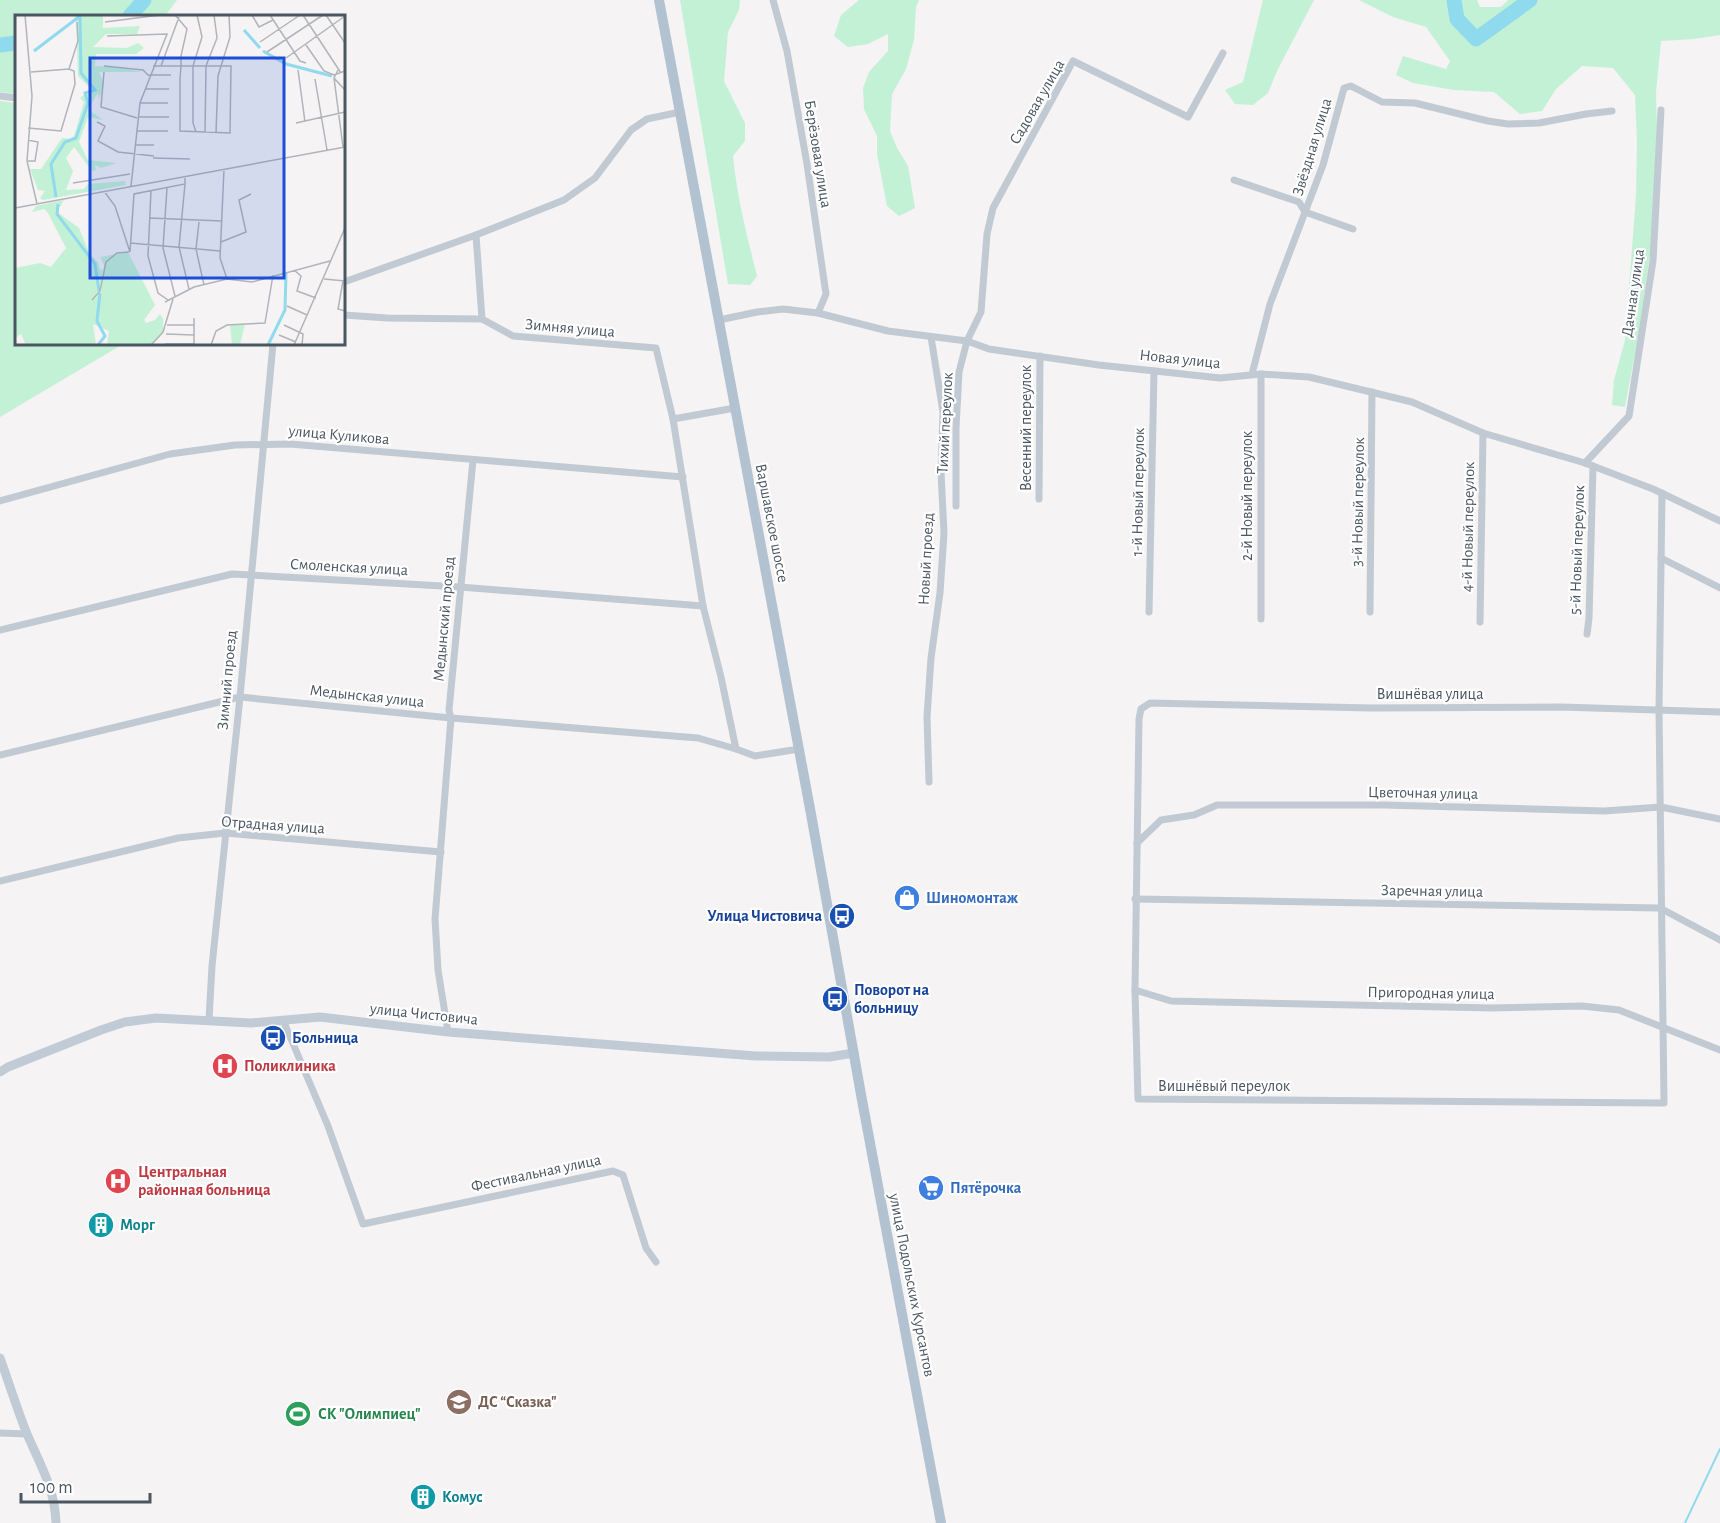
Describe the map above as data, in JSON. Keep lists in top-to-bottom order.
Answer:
{
  "streets": {
    "main road": ["Варшавское шоссе", "улица Подольских Курсантов"],
    "street": [
      "Садовая улица",
      "Звёздная улица",
      "Берёзовая улица",
      "Дачная улица",
      "Зимняя улица",
      "Новая улица",
      "Тихий переулок",
      "Весенний переулок",
      "улица Куликова",
      "1-й Новый переулок",
      "2-й Новый переулок",
      "3-й Новый переулок",
      "4-й Новый переулок",
      "5-й Новый переулок",
      "Новый проезд",
      "Смоленская улица",
      "Медынский проезд",
      "Зимний проезд",
      "Вишнёвая улица",
      "Медынская улица",
      "Цветочная улица",
      "Отрадная улица",
      "Заречная улица",
      "Пригородная улица",
      "улица Чистовича",
      "Вишнёвый переулок",
      "Фестивальная улица"
    ]
  },
  "crossings": [
    ["Садовая улица", "Новая улица"],
    ["Садовая улица", "Тихий переулок"],
    ["Звёздная улица", "Новая улица"],
    ["Берёзовая улица", "Новая улица"],
    ["Дачная улица", "Новая улица"],
    ["Дачная улица", "5-й Новый переулок"],
    ["Новая улица", "Тихий переулок"],
    ["Новая улица", "Весенний переулок"],
    ["Новая улица", "1-й Новый переулок"],
    ["Новая улица", "2-й Новый переулок"],
    ["Новая улица", "3-й Новый переулок"],
    ["Новая улица", "Варшавское шоссе"],
    ["Новая улица", "4-й Новый переулок"],
    ["Новая улица", "5-й Новый переулок"],
    ["Новая улица", "Новый проезд"],
    ["улица Куликова", "Медынский проезд"],
    ["улица Куликова", "Зимний проезд"],
    ["Варшавское шоссе", "Медынская улица"],
    ["Варшавское шоссе", "улица Чистовича"],
    ["Варшавское шоссе", "улица Подольских Курсантов"],
    ["Смоленская улица", "Медынский проезд"],
    ["Смоленская улица", "Зимний проезд"],
    ["Медынский проезд", "Медынская улица"],
    ["Медынский проезд", "Отрадная улица"],
    ["Медынский проезд", "улица Чистовича"],
    ["Зимний проезд", "Медынская улица"],
    ["Зимний проезд", "Отрадная улица"],
    ["Зимний проезд", "улица Чистовича"],
    ["Вишнёвая улица", "Вишнёвый переулок"],
    ["Цветочная улица", "Вишнёвый переулок"],
    ["Заречная улица", "Вишнёвый переулок"],
    ["Пригородная улица", "Вишнёвый переулок"],
    ["улица Чистовича", "Фестивальная улица"],
    ["улица Чистовича", "улица Подольских Курсантов"]
  ],
  "places": {
    "shop": ["Шиномонтаж"],
    "bus stop": ["Улица Чистовича", "Поворот на больницу", "Больница"],
    "hospital": ["Поликлиника", "Центральная районная больница"],
    "supermarket": ["Пятёрочка"],
    "building": ["Морг", "Комус"],
    "school or university": ["ДС “Сказка\""],
    "sports": ["СК \"Олимпиец\""]
  },
  "scale_bar": "100 m"
}
